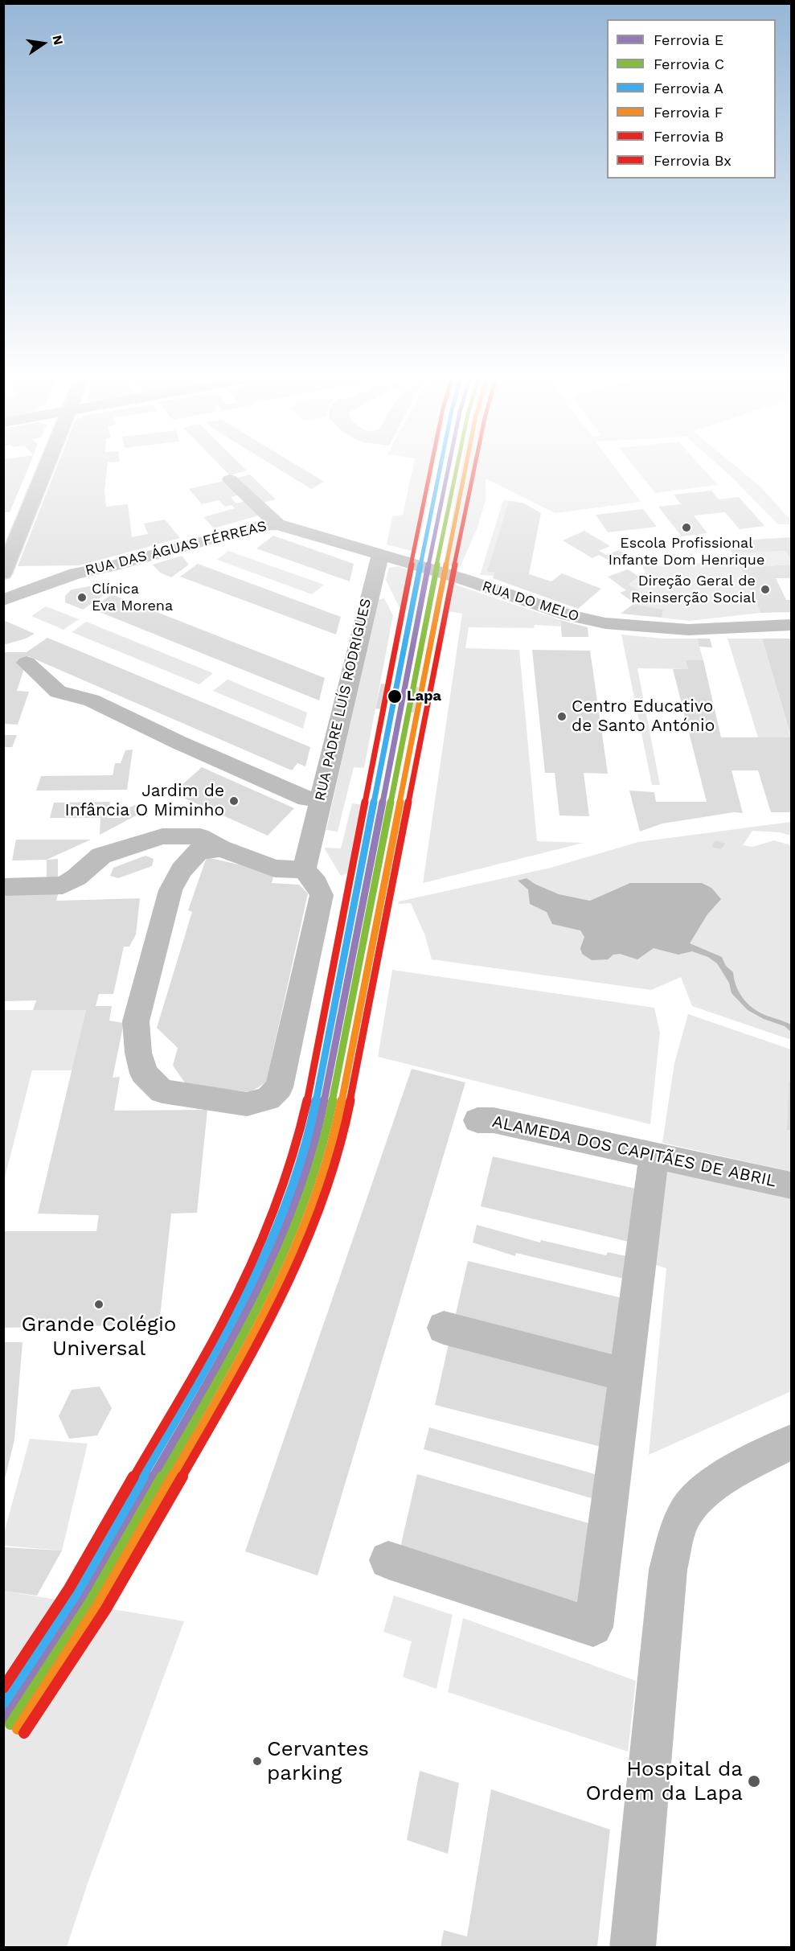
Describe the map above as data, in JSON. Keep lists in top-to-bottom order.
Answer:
{
  "streets": {
    "street": [
      "RUA DAS ÁGUAS FÉRREAS",
      "RUA DO MELO",
      "RUA PADRE LUÍS RODRIGUES",
      "ALAMEDA DOS CAPITÃES DE ABRIL"
    ]
  },
  "crossings": [
    ["RUA DAS ÁGUAS FÉRREAS", "RUA DO MELO"],
    ["RUA DO MELO", "RUA PADRE LUÍS RODRIGUES"]
  ],
  "places": [
    "Escola Profissional Infante Dom Henrique",
    "Direção Geral de Reinserção Social",
    "Clínica Eva Morena",
    "Lapa",
    "Centro Educativo de Santo António",
    "Jardim de Infância O Miminho",
    "Grande Colégio Universal",
    "Cervantes parking",
    "Hospital da Ordem da Lapa"
  ],
  "lines": [
    "rail line E",
    "rail line C",
    "rail line A",
    "rail line F",
    "rail line B",
    "rail line Bx"
  ],
  "legend": [
    "Ferrovia E",
    "Ferrovia C",
    "Ferrovia A",
    "Ferrovia F",
    "Ferrovia B",
    "Ferrovia Bx"
  ],
  "north": "right"
}
